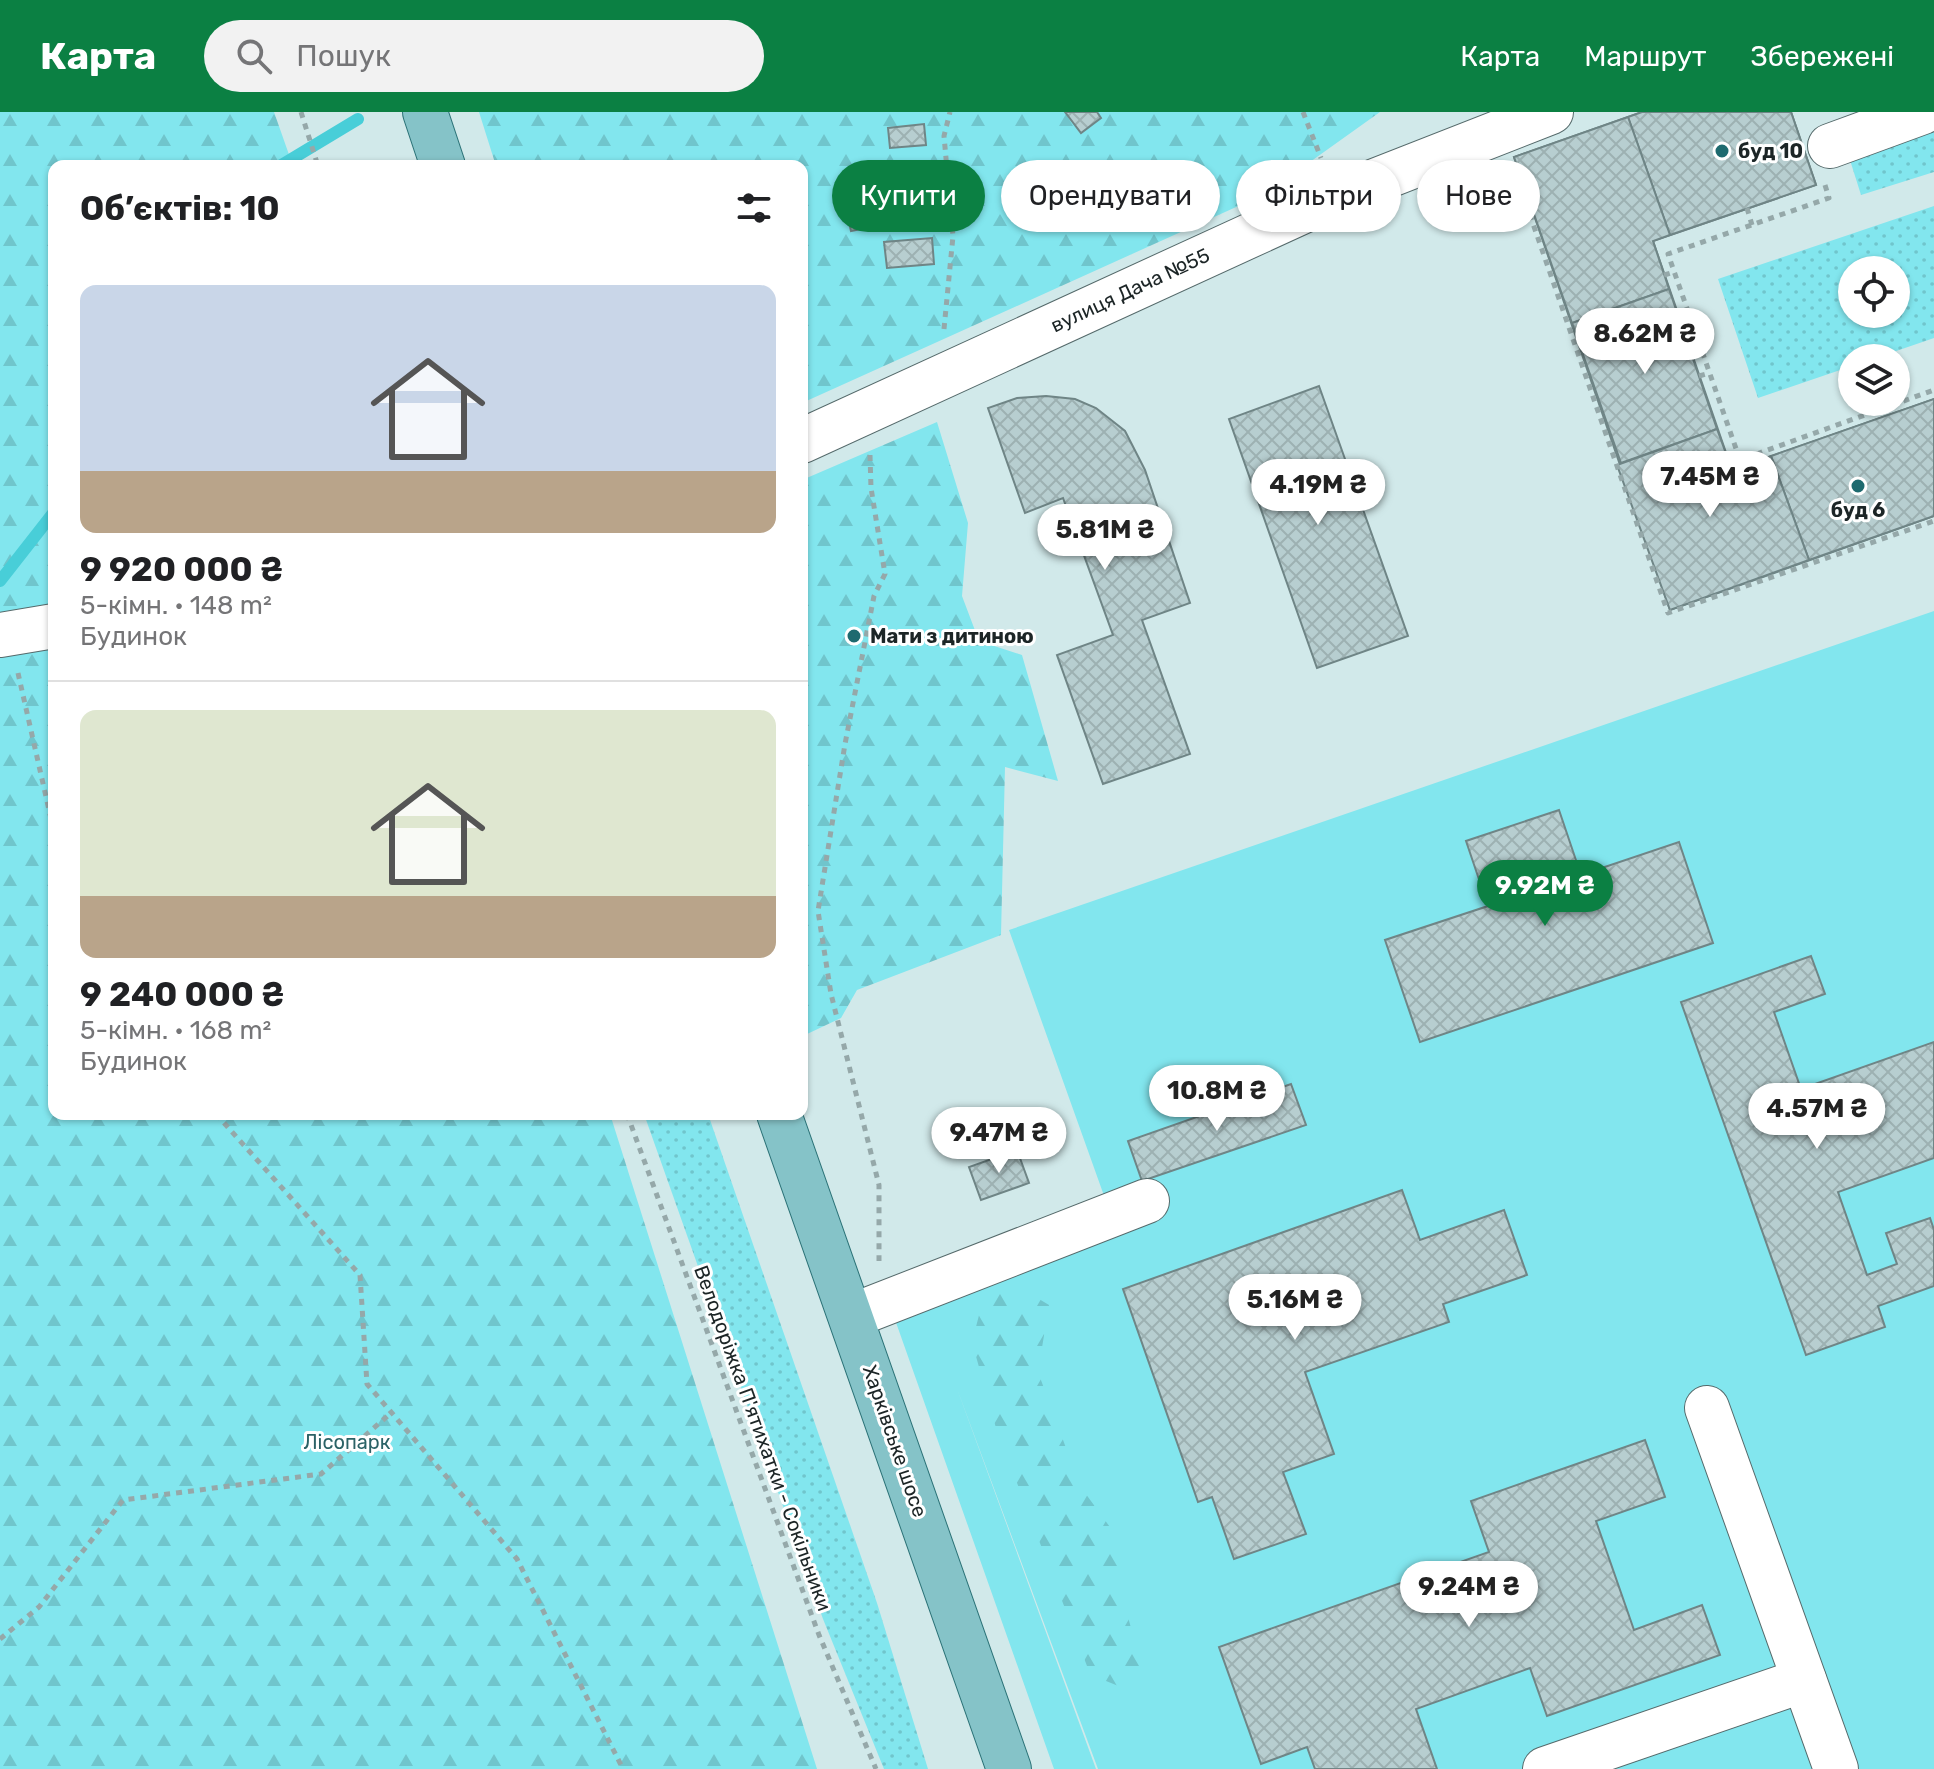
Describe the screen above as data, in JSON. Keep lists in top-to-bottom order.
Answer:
{
  "streets": {
    "main road": ["Харківське шосе"],
    "street": ["вулиця Дача №55"],
    "path": ["Велодоріжка П'ятихатки - Сокільники"]
  },
  "parks": ["Лісопарк"],
  "places": ["буд 10", "буд 6", "Мати з дитиною"],
  "page": {
    "header": "Карта",
    "search": "Пошук",
    "nav": ["Карта", "Маршрут", "Збережені"],
    "chip": [
      "Купити",
      "Орендувати",
      "Фільтри",
      "Нове"
    ],
    "heading": "Об’єктів: 10",
    "list": [
      {
        "name": "9 920 000 ₴",
        "note": "5-кімн. · 148 m² · Будинок"
      },
      {
        "name": "9 240 000 ₴",
        "note": "5-кімн. · 168 m² · Будинок"
      }
    ],
    "price": [
      "8.62M ₴",
      "7.45M ₴",
      "4.19M ₴",
      "5.81M ₴",
      "9.92M ₴",
      "10.8M ₴",
      "4.57M ₴",
      "9.47M ₴",
      "5.16M ₴",
      "9.24M ₴"
    ]
  }
}
